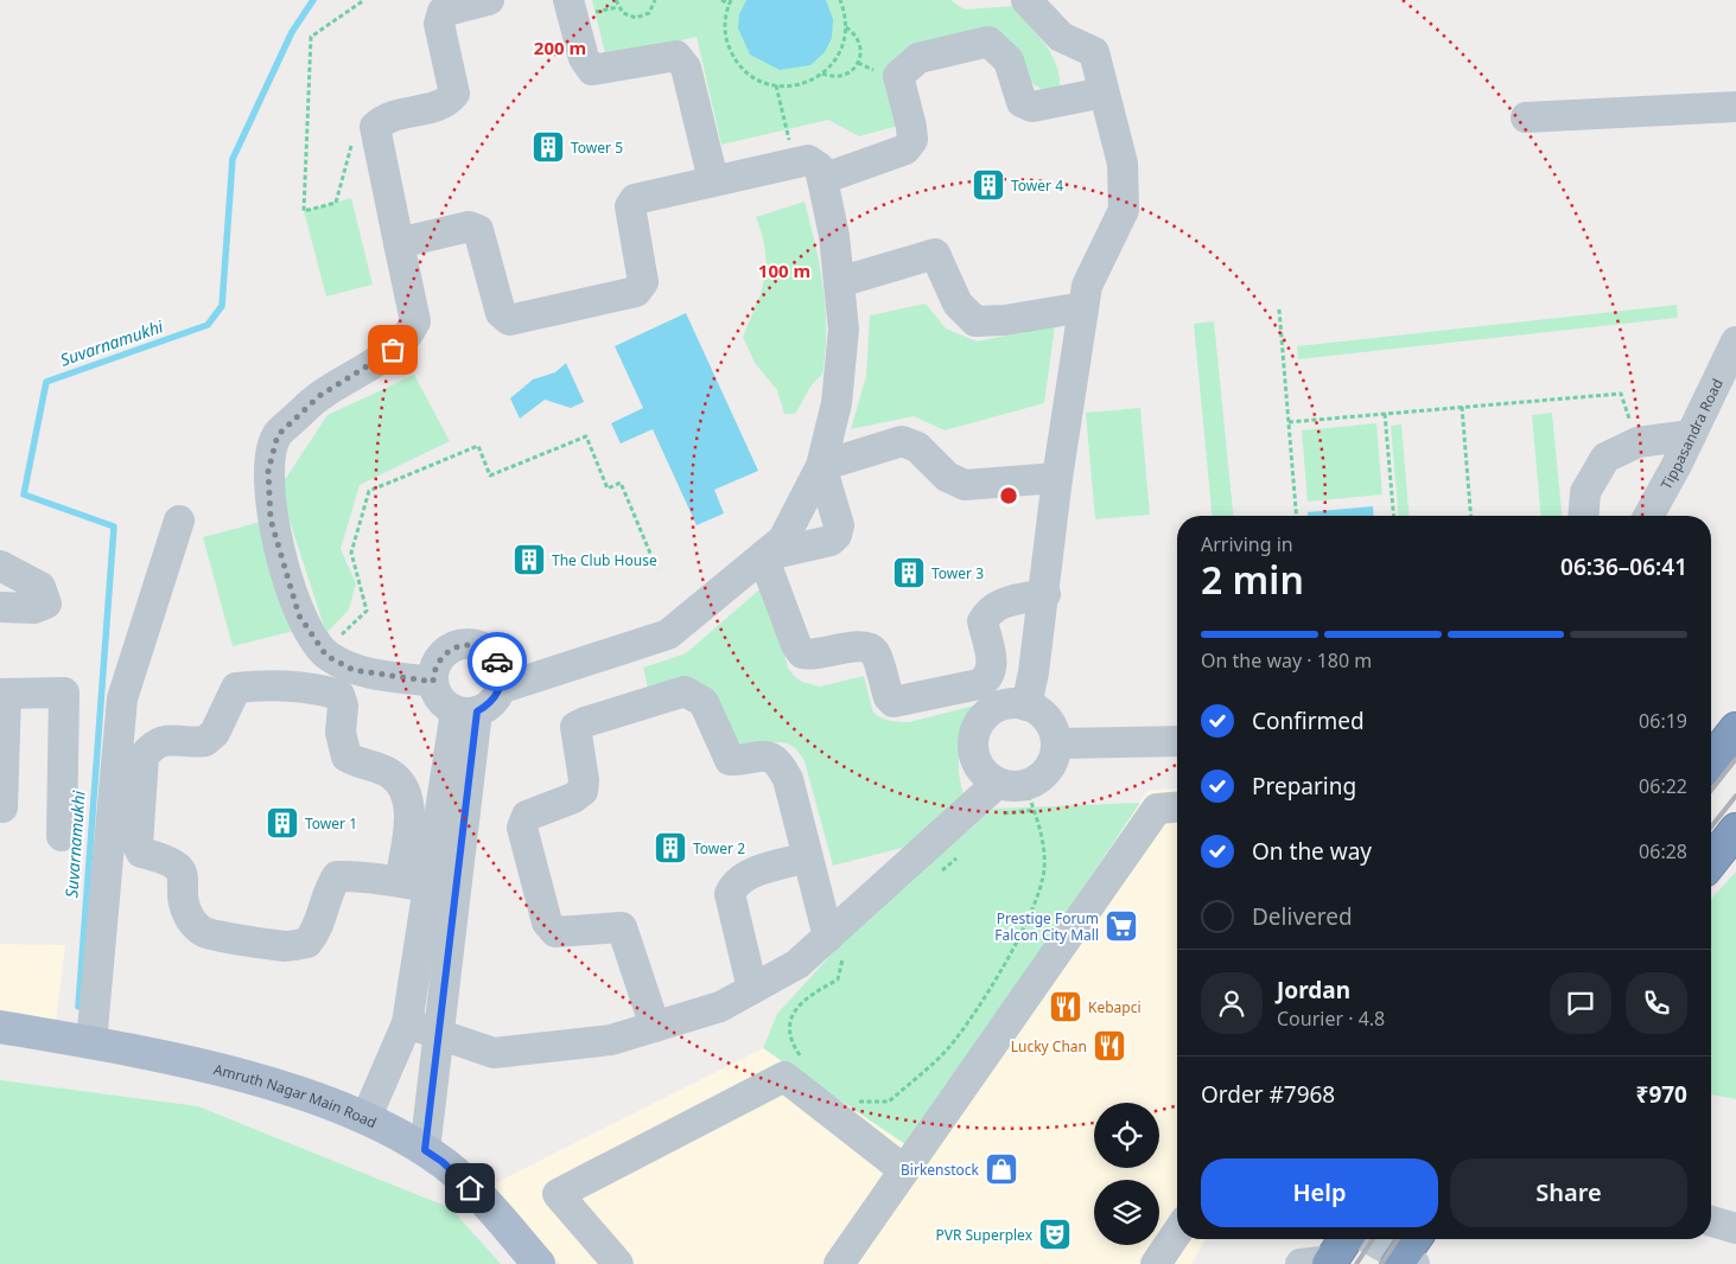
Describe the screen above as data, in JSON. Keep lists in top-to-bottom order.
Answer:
{
  "streets": {
    "main road": ["Amruth Nagar Main Road"],
    "street": ["Tippasandra Road"]
  },
  "water": ["Suvarnamukhi"],
  "places": {
    "building": [
      "Tower 5",
      "Tower 4",
      "The Club House",
      "Tower 3",
      "Tower 1",
      "Tower 2"
    ],
    "supermarket": ["Prestige Forum Falcon City Mall"],
    "restaurant": ["Kebapci", "Lucky Chan"],
    "shop": ["Birkenstock"],
    "theatre": ["PVR Superplex"]
  },
  "page": {
    "heading": ["2 min", "Arriving in", "06:36–06:41"],
    "panel": [
      "Jordan",
      "Courier · 4.8",
      "Order #7968",
      "₹970"
    ],
    "bar": "On the way · 180 m",
    "list": [
      ["Confirmed", "06:19"],
      ["Preparing", "06:22"],
      ["On the way", "06:28"],
      "Delivered"
    ],
    "buttons": ["Help", "Share"]
  },
  "rings": ["200 m", "100 m"]
}
